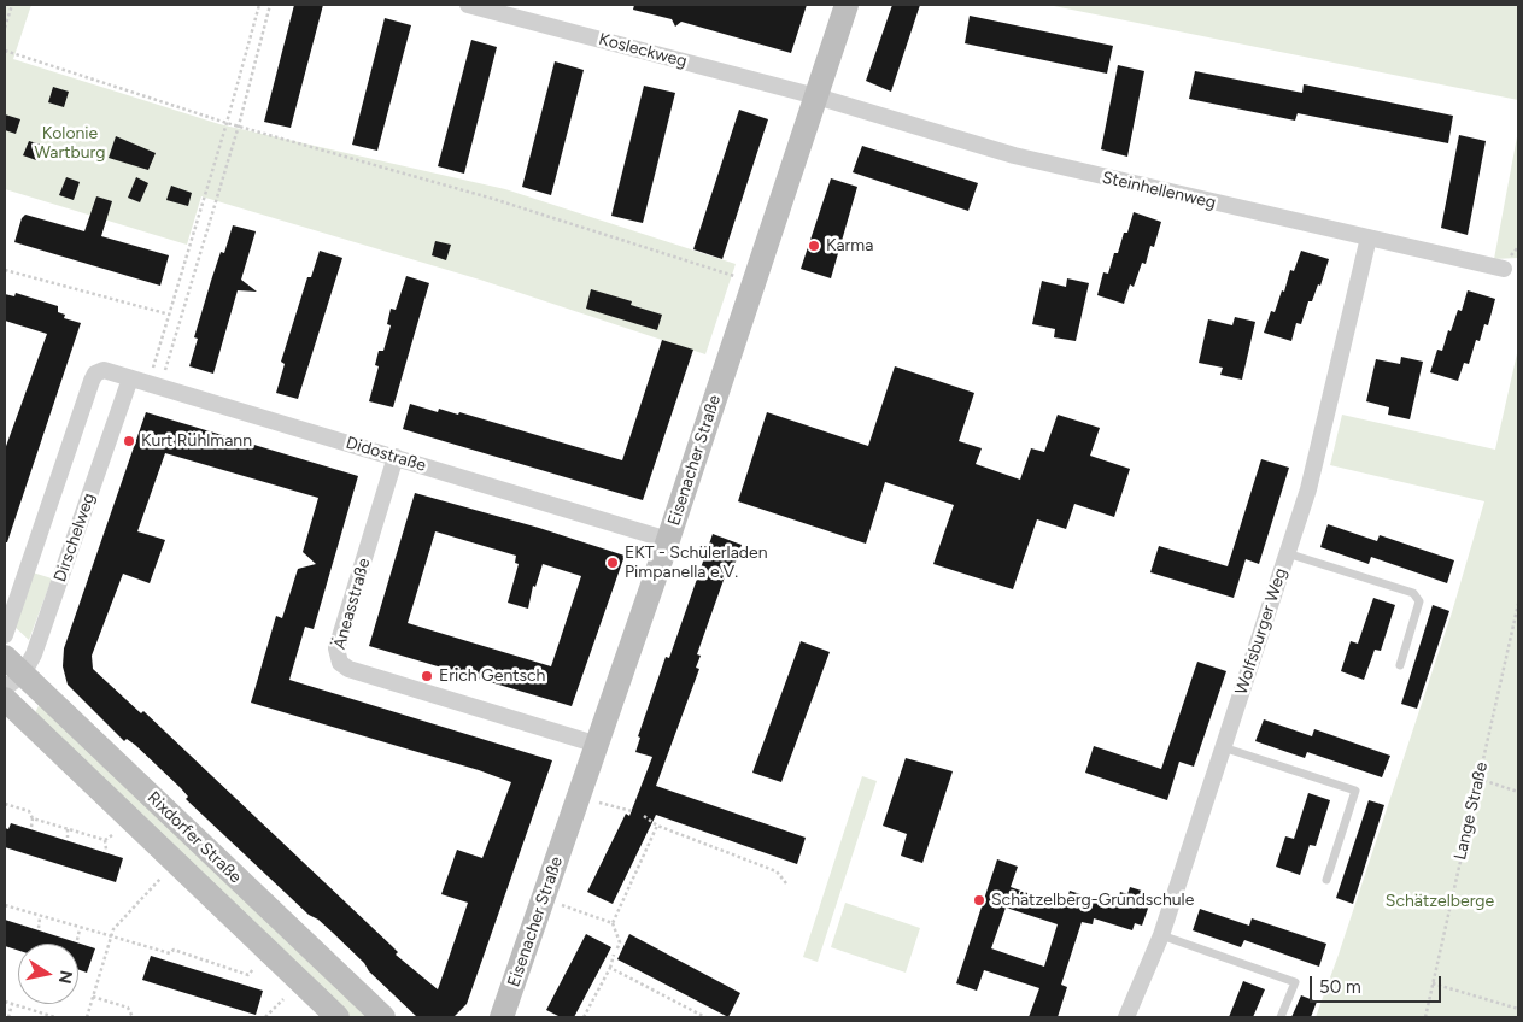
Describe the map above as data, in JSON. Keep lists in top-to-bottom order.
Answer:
{
  "streets": {
    "street": [
      "Kosleckweg",
      "Steinhellenweg",
      "Didostraße",
      "Eisenacher Straße",
      "Dirschelweg",
      "Äneasstraße",
      "Wolfsburger Weg",
      "Rixdorfer Straße"
    ],
    "path": ["Lange Straße"]
  },
  "crossings": [
    ["Kosleckweg", "Steinhellenweg"],
    ["Kosleckweg", "Eisenacher Straße"],
    ["Steinhellenweg", "Eisenacher Straße"],
    ["Steinhellenweg", "Wolfsburger Weg"],
    ["Didostraße", "Eisenacher Straße"],
    ["Didostraße", "Dirschelweg"],
    ["Didostraße", "Äneasstraße"],
    ["Eisenacher Straße", "Äneasstraße"],
    ["Dirschelweg", "Rixdorfer Straße"]
  ],
  "parks": ["Kolonie Wartburg", "Schätzelberge"],
  "places": [
    "Karma",
    "Kurt Rühlmann",
    "EKT - Schülerladen Pimpanella e.V.",
    "Erich Gentsch",
    "Schätzelberg-Grundschule"
  ],
  "scale_bar": "50 m",
  "north": "right"
}
